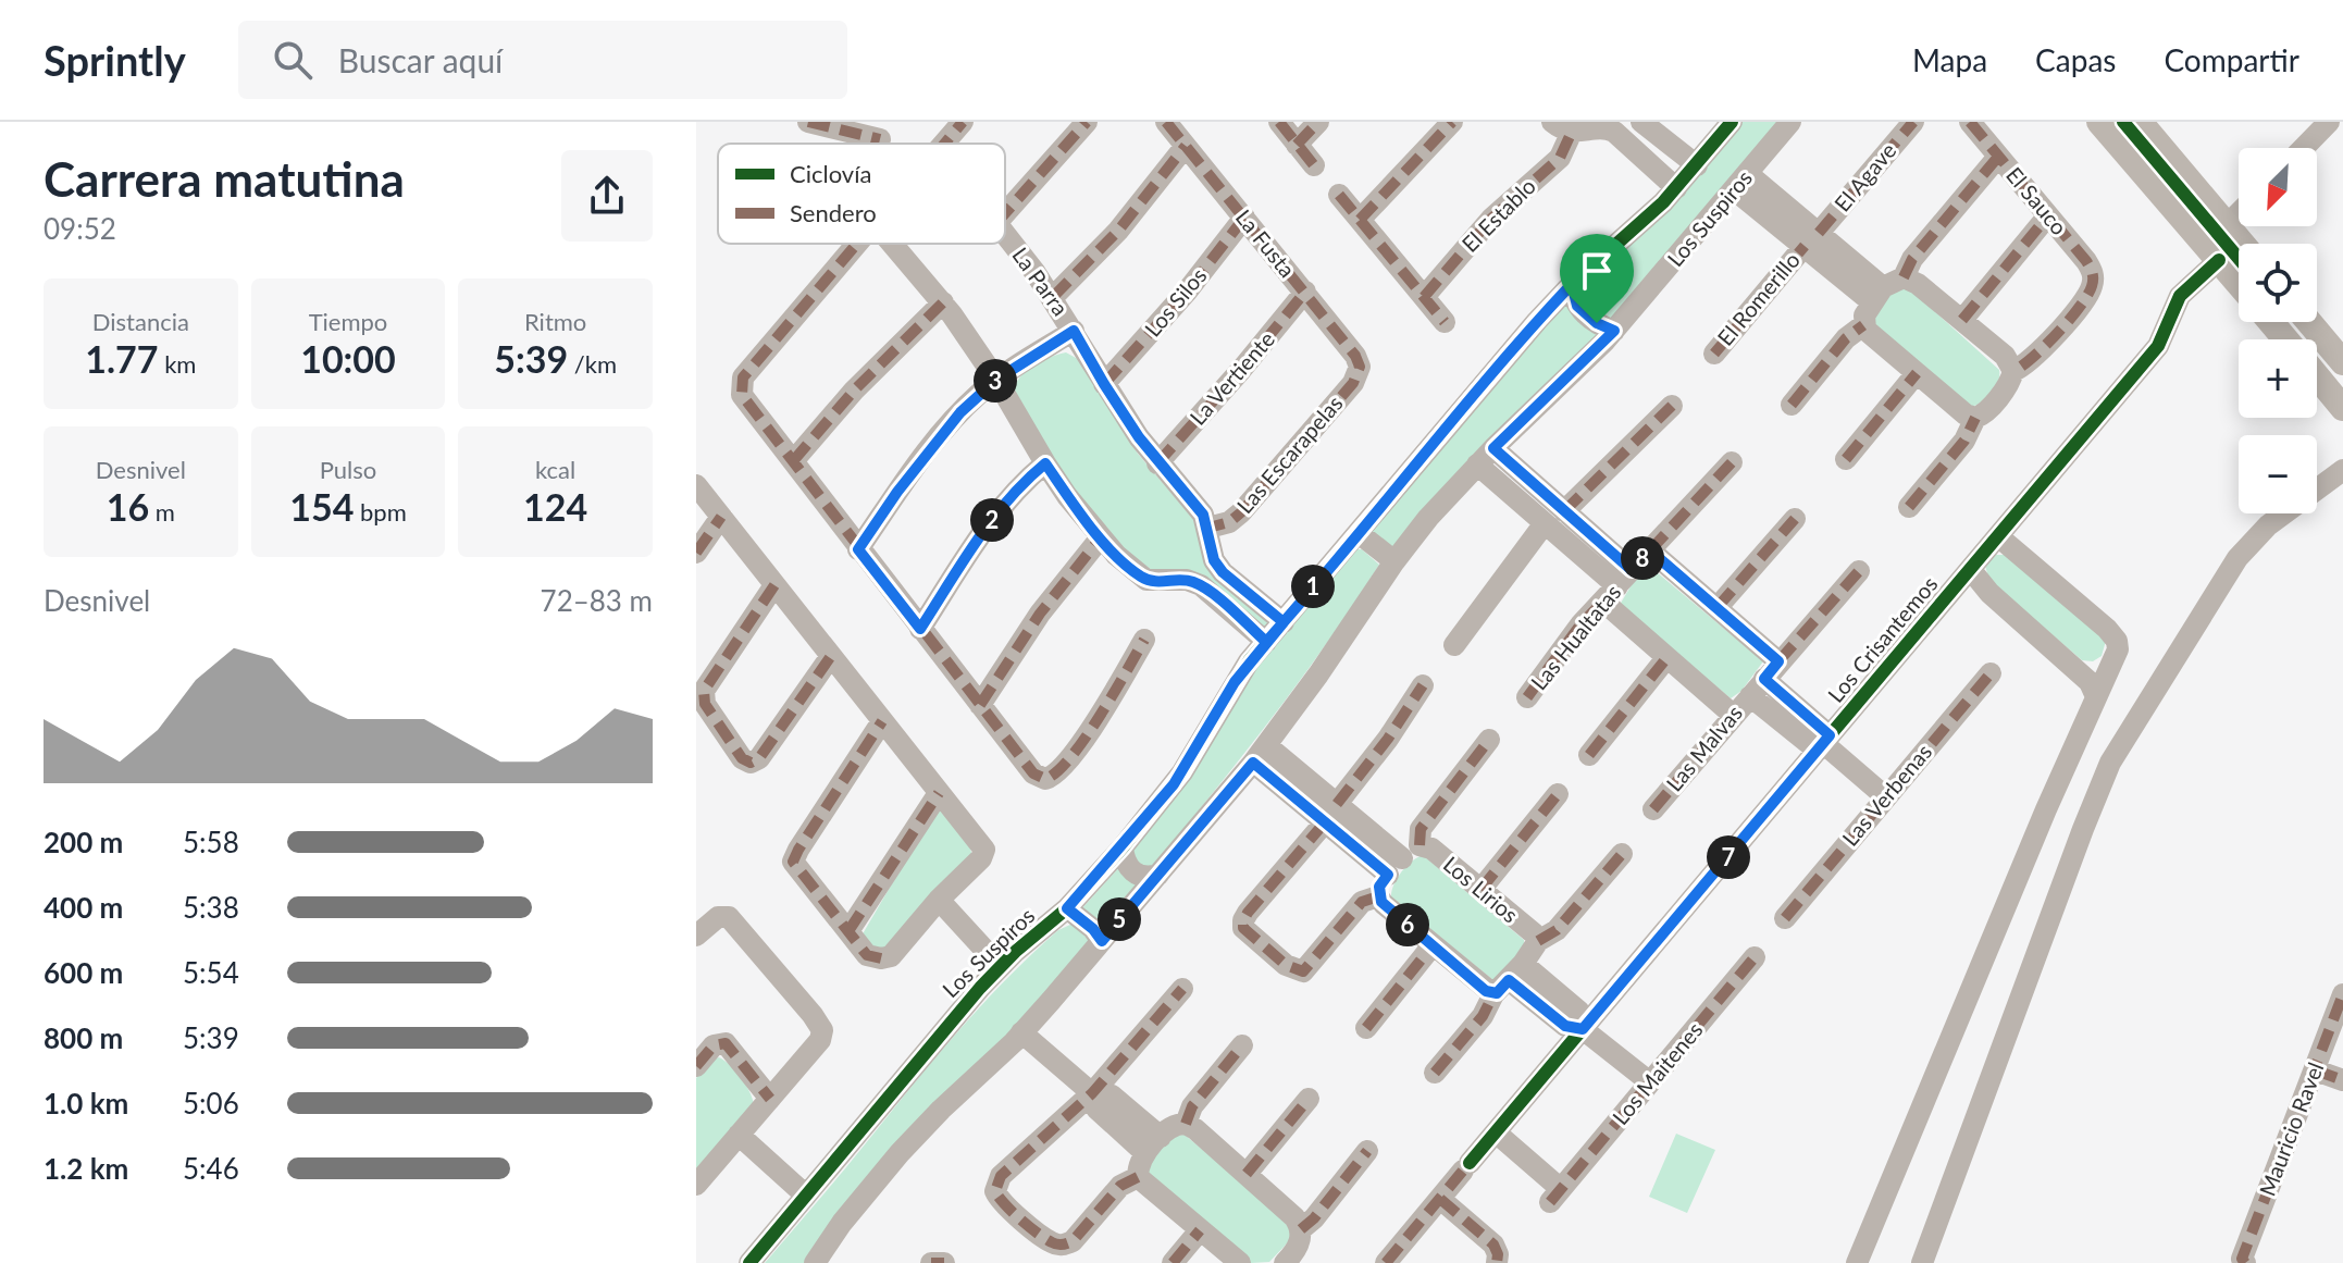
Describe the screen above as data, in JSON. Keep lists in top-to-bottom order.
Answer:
{
  "streets": {
    "street": [
      "El Agave",
      "El Sauco",
      "El Establo",
      "Los Suspiros",
      "La Fusta",
      "La Parra",
      "El Romerillo",
      "Los Silos",
      "La Vertiente",
      "Las Escarapelas",
      "Las Hualtatas",
      "Los Crisantemos",
      "Las Malvas",
      "Las Verbenas",
      "Los Lirios",
      "Los Maitenes",
      "Mauricio Ravel"
    ]
  },
  "crossings": [
    ["El Agave", "El Romerillo"],
    ["Los Suspiros", "La Parra"],
    ["La Fusta", "Los Silos"],
    ["La Fusta", "La Vertiente"],
    ["La Fusta", "Las Escarapelas"],
    ["La Parra", "Los Silos"],
    ["La Parra", "La Vertiente"],
    ["La Parra", "Las Escarapelas"],
    ["Los Crisantemos", "Los Maitenes"]
  ],
  "legend": ["Ciclovía", "Sendero"],
  "north": "bottom left",
  "page": {
    "header": "Sprintly",
    "search": "Buscar aquí",
    "nav": ["Mapa", "Capas", "Compartir"],
    "heading": ["Carrera matutina", "09:52"],
    "map_buttons": ["+", "−"],
    "stats": [
      ["Distancia", "1.77 km"],
      ["Tiempo", "10:00"],
      ["Ritmo", "5:39 /km"],
      ["Desnivel", "16 m"],
      ["Pulso", "154 bpm"],
      ["kcal", "124"]
    ],
    "pins": [
      "3",
      "2",
      "8",
      "1",
      "7",
      "5",
      "6"
    ],
    "chart": ["Desnivel", "72–83 m"],
    "list": [
      {
        "name": "200 m",
        "note": "5:58"
      },
      {
        "name": "400 m",
        "note": "5:38"
      },
      {
        "name": "600 m",
        "note": "5:54"
      },
      {
        "name": "800 m",
        "note": "5:39"
      },
      {
        "name": "1.0 km",
        "note": "5:06"
      },
      {
        "name": "1.2 km",
        "note": "5:46"
      }
    ]
  }
}
